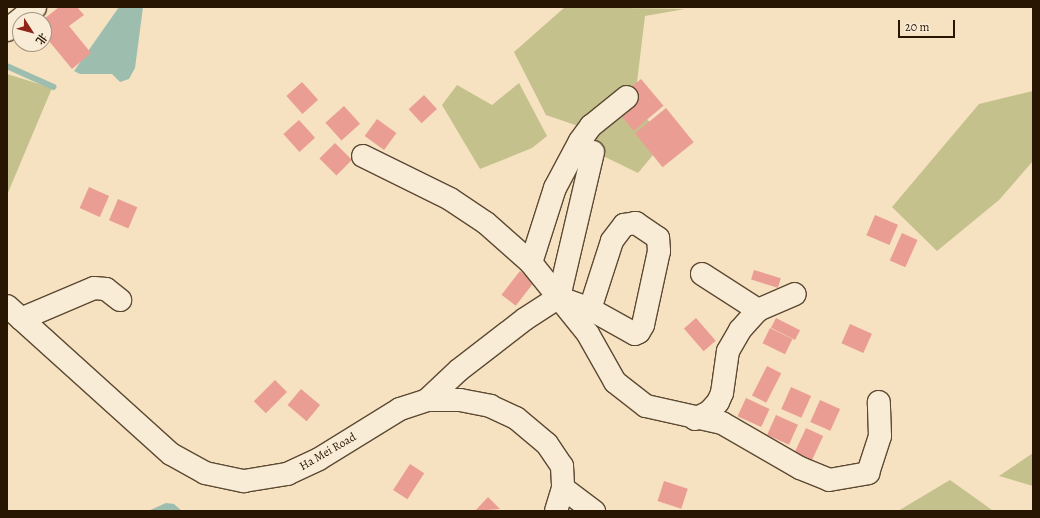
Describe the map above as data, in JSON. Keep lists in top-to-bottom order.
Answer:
{
  "streets": {
    "street": ["Ha Mei Road"]
  },
  "scale_bar": "20 m",
  "north": "bottom right"
}
